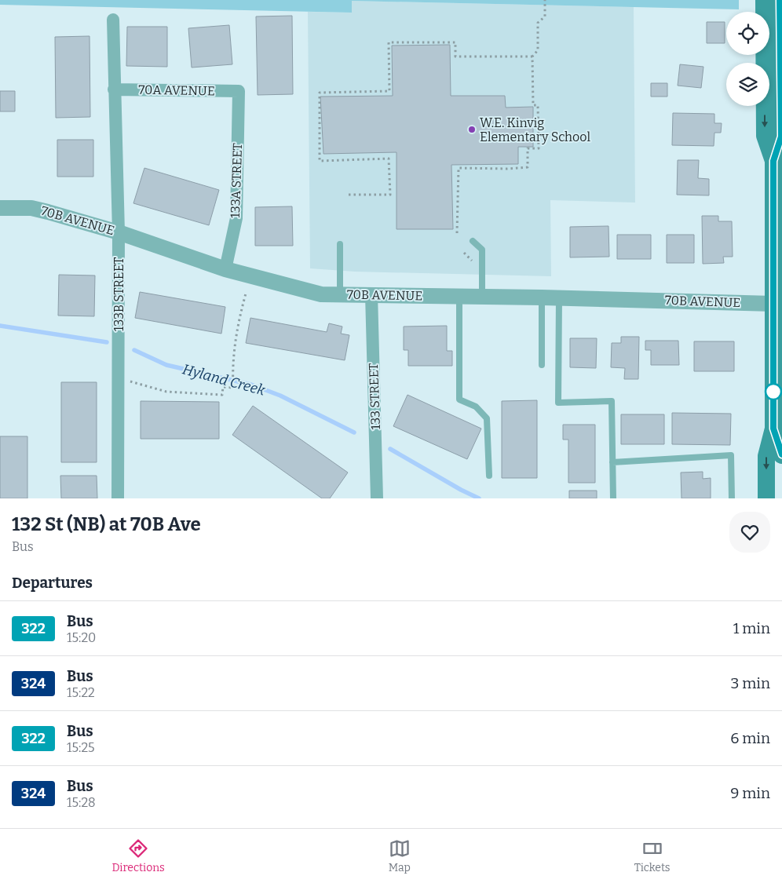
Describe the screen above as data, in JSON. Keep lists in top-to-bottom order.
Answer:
{
  "streets": {
    "street": [
      "70A AVENUE",
      "133A STREET",
      "70B AVENUE",
      "133B STREET",
      "133 STREET"
    ]
  },
  "crossings": [
    ["70A AVENUE", "133A STREET"],
    ["70A AVENUE", "133B STREET"],
    ["133A STREET", "70B AVENUE"],
    ["70B AVENUE", "133B STREET"],
    ["70B AVENUE", "133 STREET"]
  ],
  "water": ["Hyland Creek"],
  "places": ["W.E. Kinvig Elementary School"],
  "lines": ["bus line 322"],
  "page": {
    "heading": [
      ["132 St (NB) at 70B Ave", "Bus"],
      "Departures"
    ],
    "list": [
      {
        "mark": "322",
        "name": "Bus",
        "note": "15:20",
        "value": "1 min"
      },
      {
        "mark": "324",
        "name": "Bus",
        "note": "15:22",
        "value": "3 min"
      },
      {
        "mark": "322",
        "name": "Bus",
        "note": "15:25",
        "value": "6 min"
      },
      {
        "mark": "324",
        "name": "Bus",
        "note": "15:28",
        "value": "9 min"
      }
    ],
    "tabs": ["Directions", "Map", "Tickets"]
  }
}
